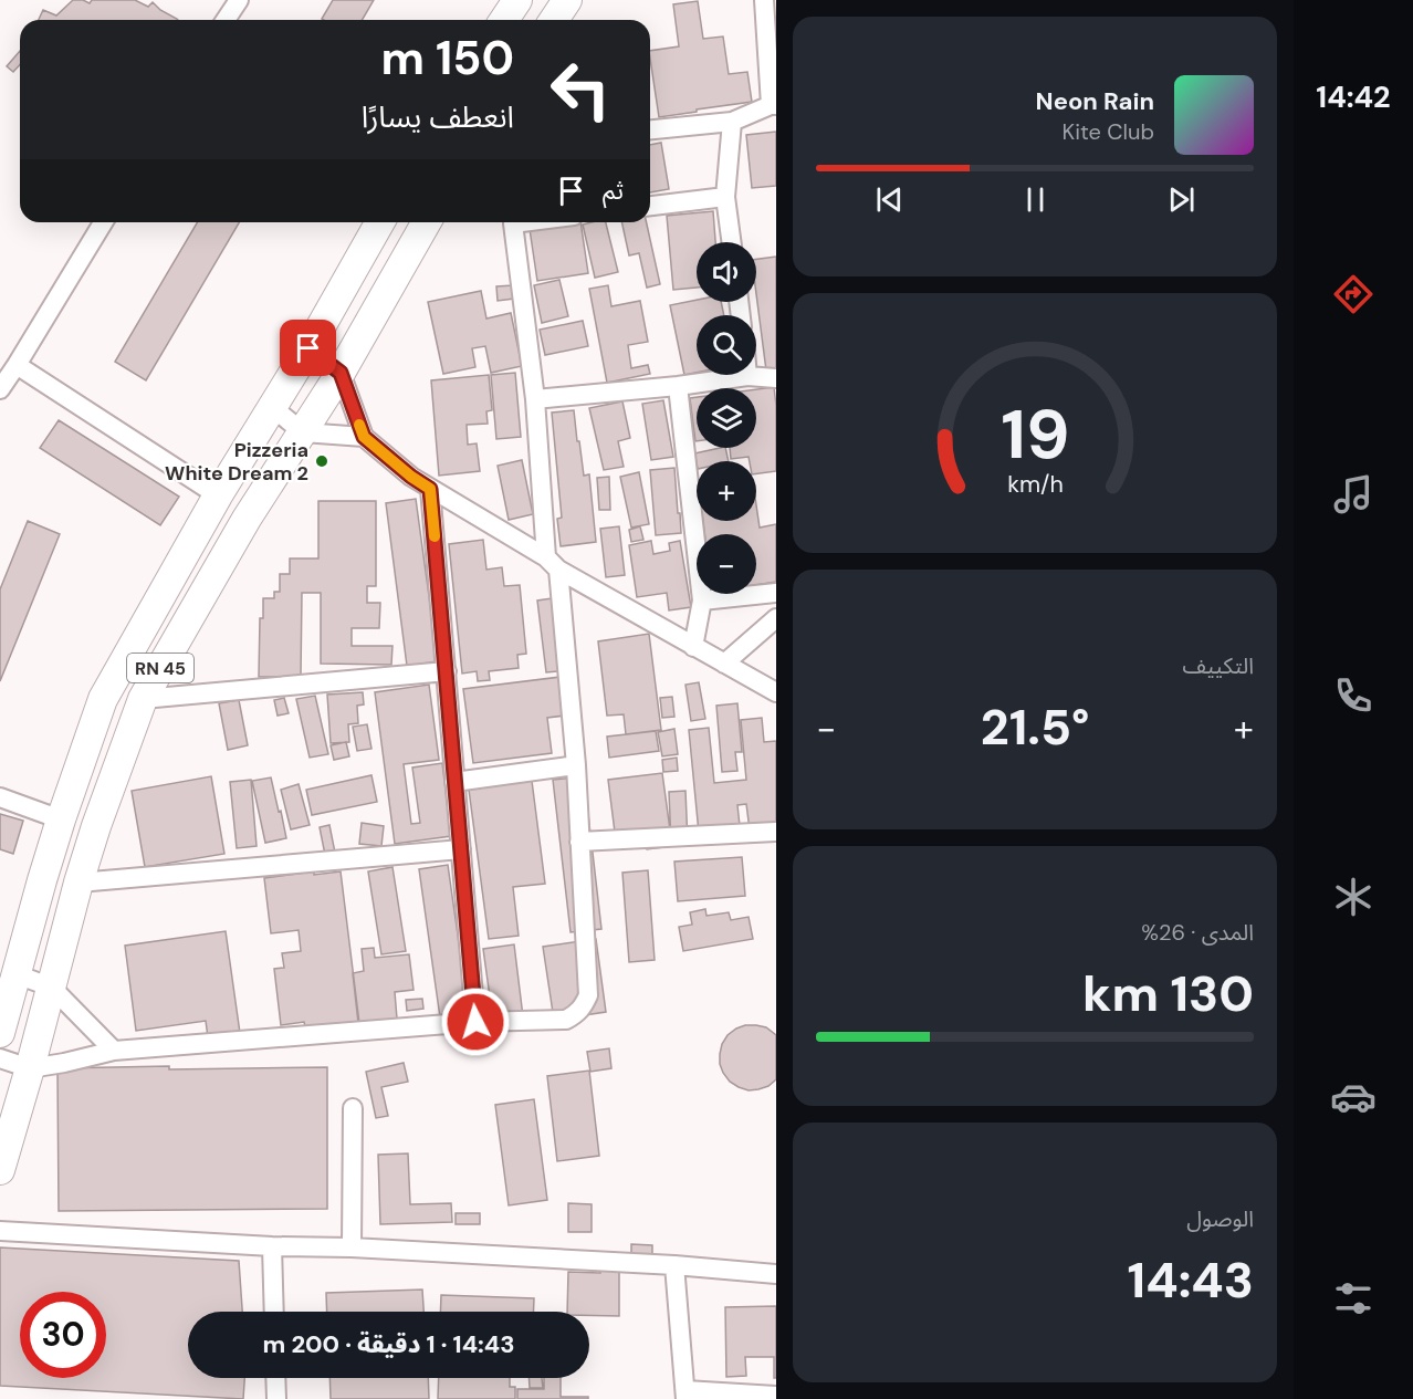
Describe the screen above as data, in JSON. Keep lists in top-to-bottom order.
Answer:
{
  "streets": {
    "main road": ["RN 45"]
  },
  "places": ["Pizzeria White Dream 2"],
  "page": {
    "tabs": "14:42",
    "turn": ["150 m", "انعطف يسارًا"],
    "song": ["Neon Rain", "Kite Club"],
    "then": "ثم",
    "map_buttons": ["+", "−"],
    "tile": [
      "التكييف",
      ["المدى · 26%", "130 km"],
      ["الوصول", "14:43"]
    ],
    "heat": ["−", "21.5°", "+"],
    "limit": "30",
    "trip": "14:43 · 1 دقيقة · 200 m",
    "gauge": ["19", "km/h"]
  }
}
